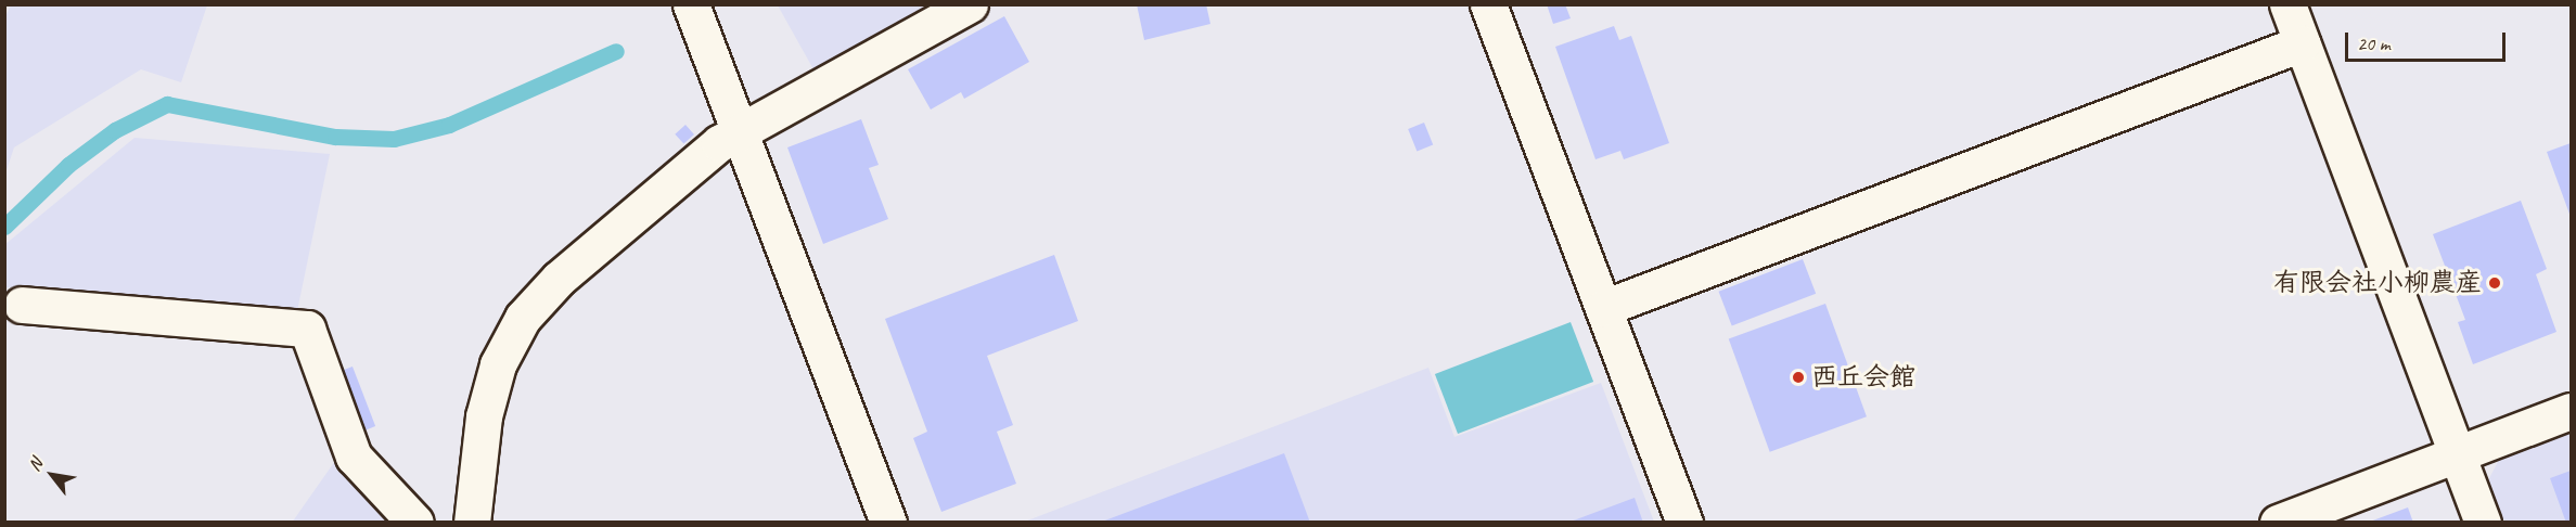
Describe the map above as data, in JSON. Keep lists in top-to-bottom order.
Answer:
{
  "places": ["有限会社小柳農産", "西丘会館"],
  "scale_bar": "20 m",
  "north": "top left"
}
